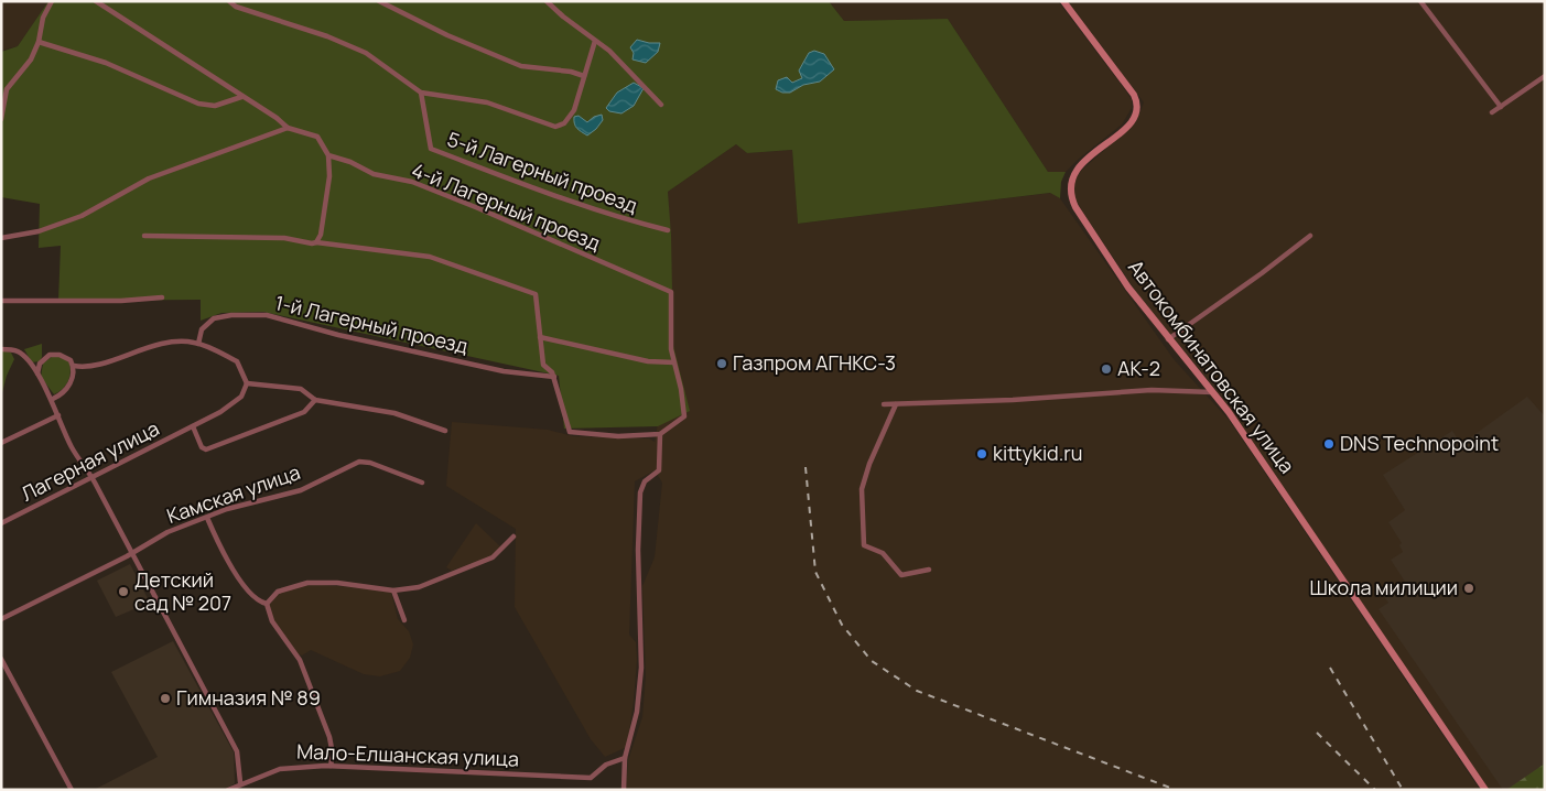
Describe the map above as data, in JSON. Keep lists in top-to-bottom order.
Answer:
{
  "streets": {
    "street": [
      "5-й Лагерный проезд",
      "4-й Лагерный проезд",
      "1-й Лагерный проезд",
      "Автокомбинатовская улица",
      "Лагерная улица",
      "Камская улица",
      "Мало-Елшанская улица"
    ]
  },
  "places": [
    "Газпром АГНКС-3",
    "АК-2",
    "DNS Technopoint",
    "kittykid.ru",
    "Школа милиции",
    "Детский сад № 207",
    "Гимназия № 89"
  ]
}
